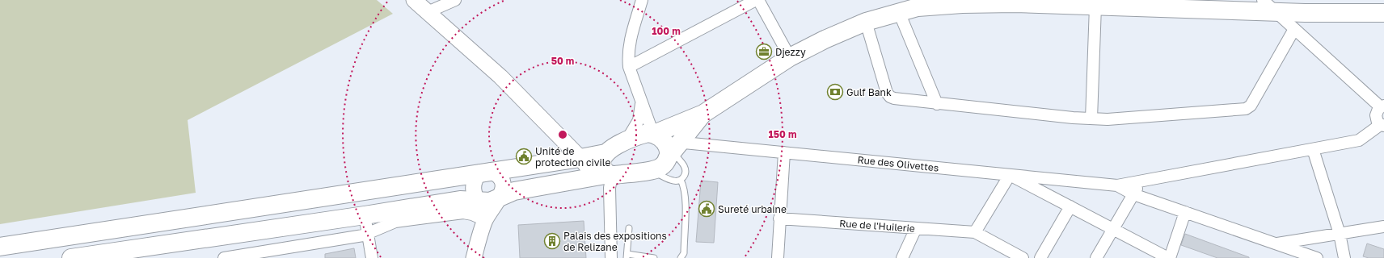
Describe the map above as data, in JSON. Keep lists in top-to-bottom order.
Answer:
{
  "streets": {
    "street": ["Rue des Olivettes", "Rue de l'Huilerie"]
  },
  "places": {
    "office": ["Djezzy"],
    "bank": ["Gulf Bank"],
    "public building": ["Unité de protection civile", "Sureté urbaine"],
    "building": ["Palais des expositions de Relizane"]
  },
  "rings": ["100 m", "50 m", "150 m"]
}
